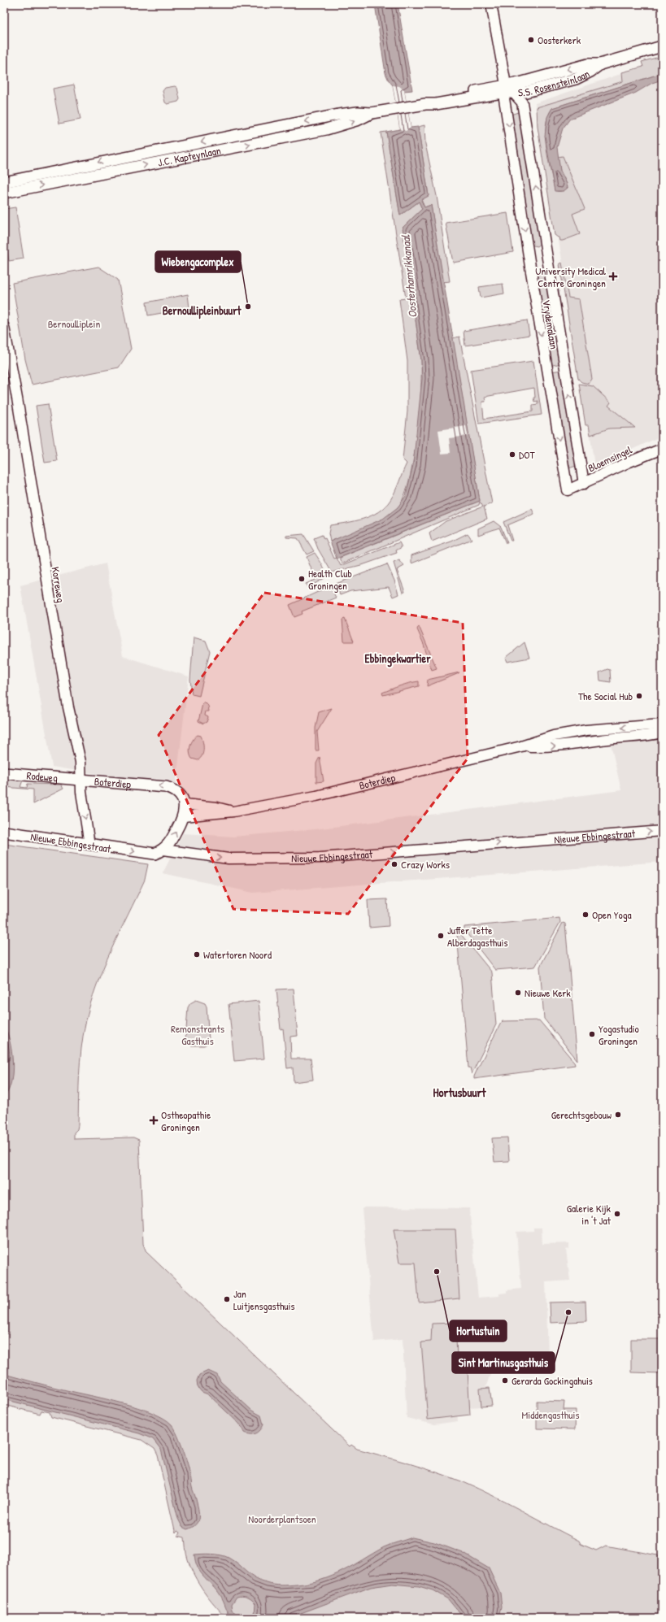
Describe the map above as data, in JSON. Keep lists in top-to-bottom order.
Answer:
{
  "streets": {
    "main road": [
      "S.S. Rosensteinlaan",
      "J.C. Kapteynlaan",
      "Rodeweg",
      "Boterdiep",
      "Nieuwe Ebbingestraat"
    ],
    "street": ["Vrydemalaan", "Bloemsingel", "Korreweg"]
  },
  "crossings": [
    ["S.S. Rosensteinlaan", "J.C. Kapteynlaan"],
    ["S.S. Rosensteinlaan", "Vrydemalaan"],
    ["Vrydemalaan", "Bloemsingel"],
    ["Korreweg", "Rodeweg"],
    ["Korreweg", "Boterdiep"],
    ["Korreweg", "Nieuwe Ebbingestraat"],
    ["Rodeweg", "Boterdiep"]
  ],
  "one_way": ["Nieuwe Ebbingestraat"],
  "districts": ["Bernoullipleinbuurt", "Ebbingekwartier", "Hortusbuurt"],
  "water": ["Oosterhamrikkanaal"],
  "parks": [
    "Bernoulliplein",
    "Remonstrants Gasthuis",
    "Middengasthuis",
    "Noorderplantsoen"
  ],
  "places": {
    "other": [
      "Oosterkerk",
      "Wiebengacomplex",
      "DOT",
      "Health Club Groningen",
      "The Social Hub",
      "Crazy Works",
      "Open Yoga",
      "Juffer Tette Alberdagasthuis",
      "Watertoren Noord",
      "Nieuwe Kerk",
      "Yogastudio Groningen",
      "Gerechtsgebouw",
      "Galerie Kijk in 't Jat",
      "Hortustuin",
      "Jan Luitjensgasthuis",
      "Sint Martinusgasthuis",
      "Gerarda Gockingahuis"
    ],
    "health": ["University Medical Centre Groningen", "Ostheopathie Groningen"]
  }
}
